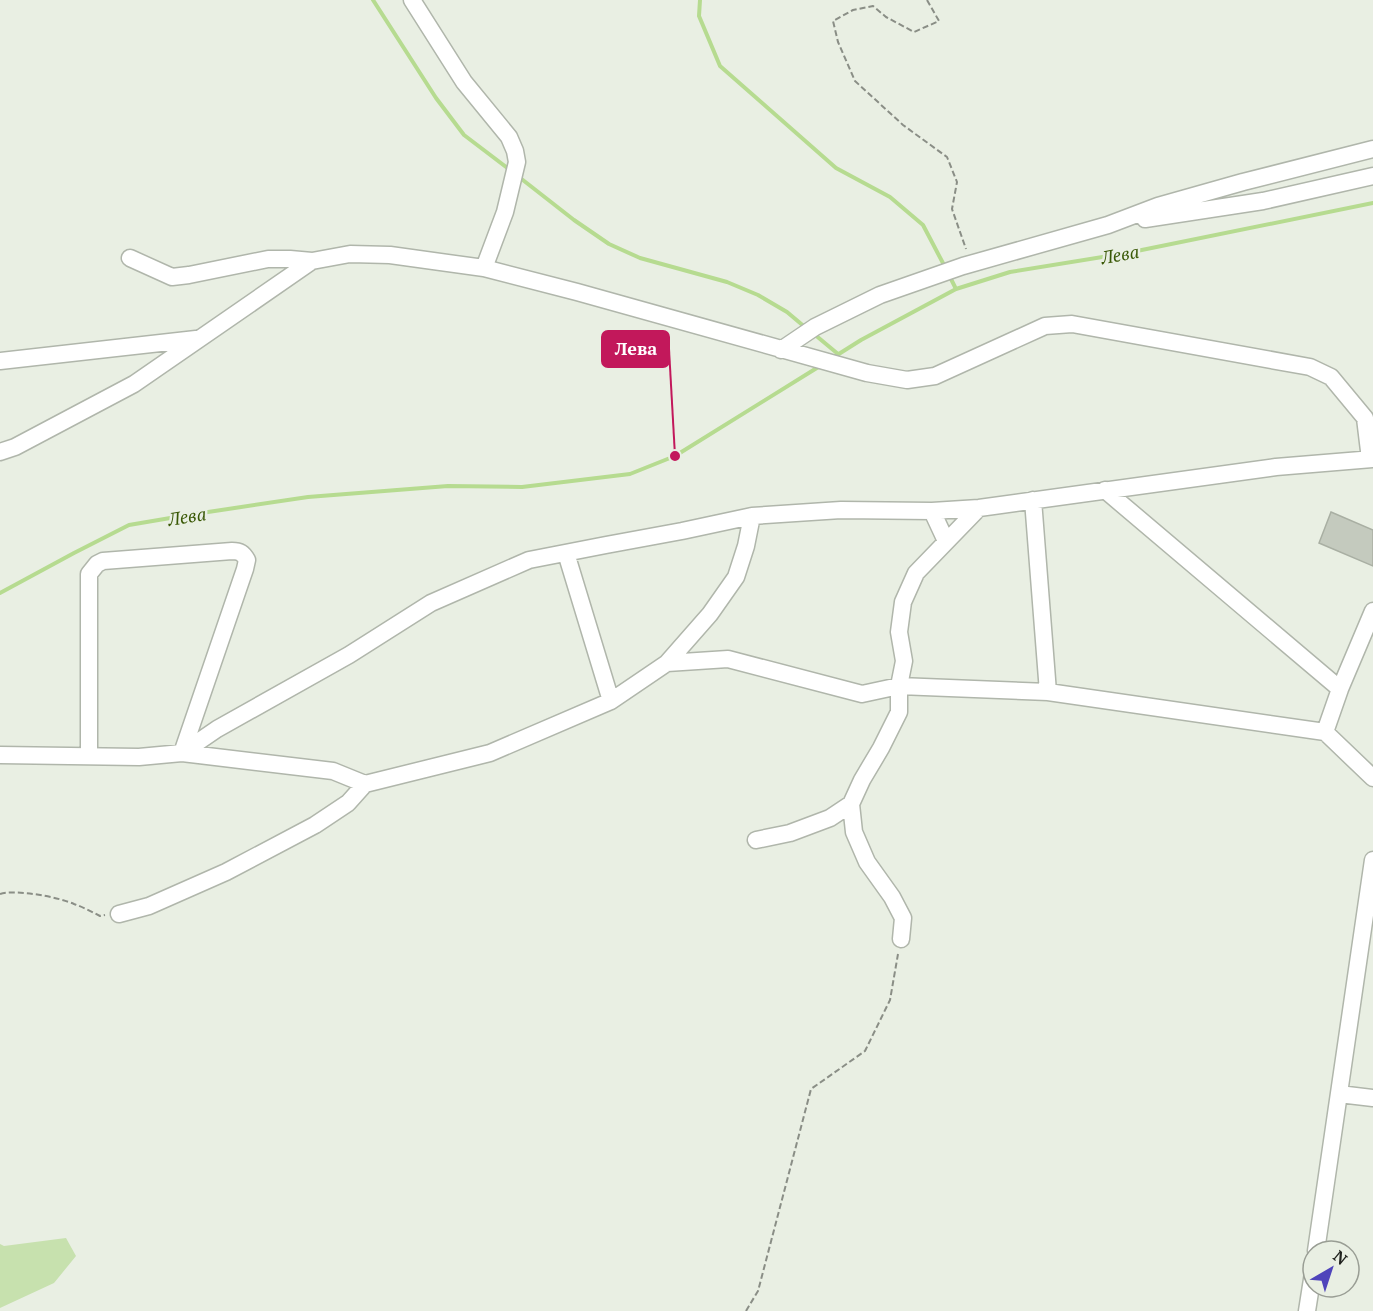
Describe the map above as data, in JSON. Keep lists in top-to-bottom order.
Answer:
{
  "water": ["Лева"],
  "places": ["Лева"],
  "north": "top right"
}
